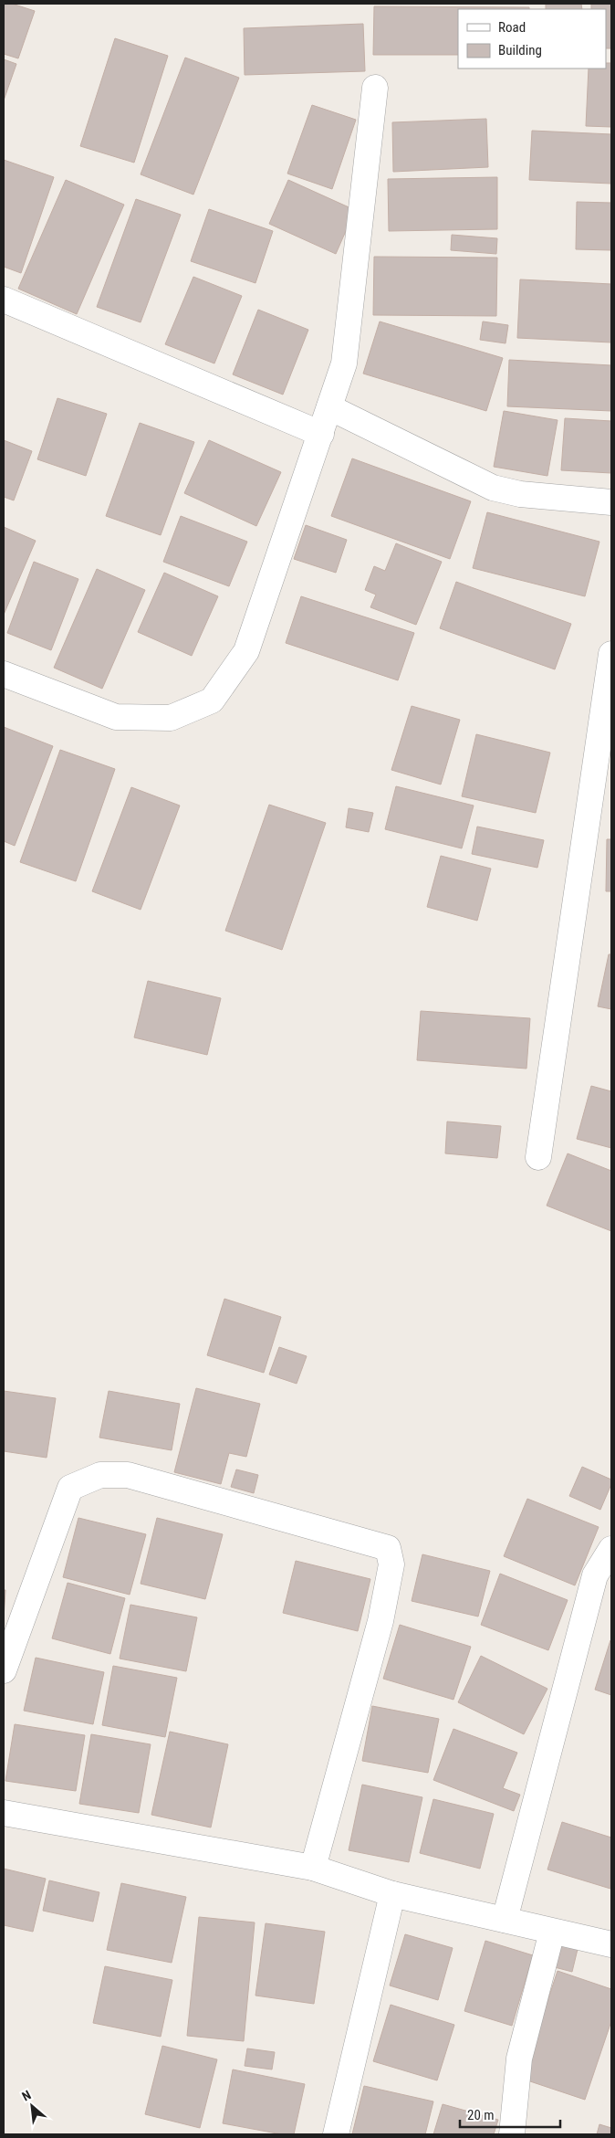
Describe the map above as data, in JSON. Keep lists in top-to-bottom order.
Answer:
{
  "legend": ["Road", "Building"],
  "scale_bar": "20 m",
  "north": "top left"
}
